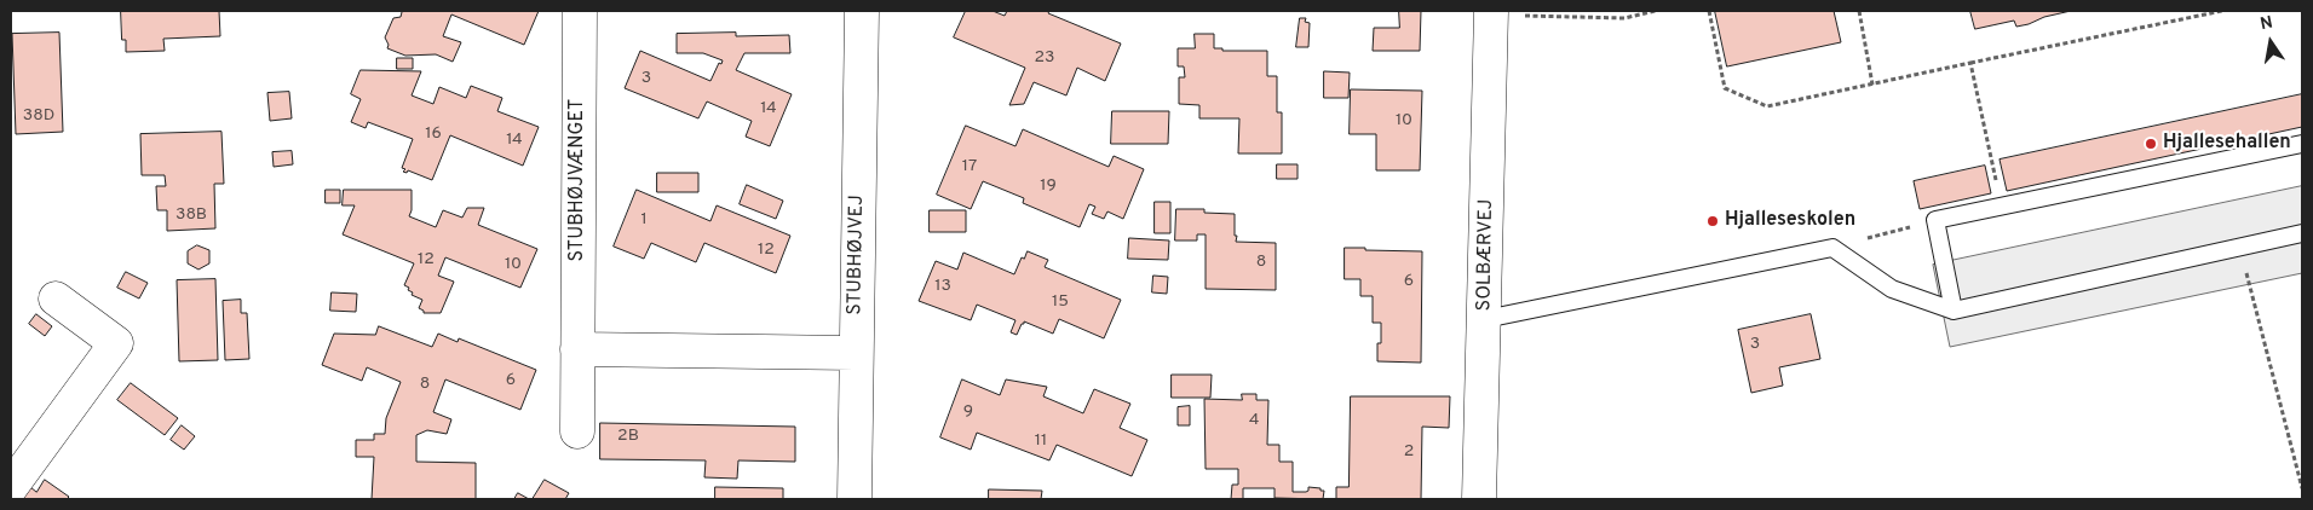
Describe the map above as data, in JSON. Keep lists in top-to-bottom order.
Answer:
{
  "streets": {
    "street": ["STUBHØJVÆNGET", "STUBHØJVEJ", "SOLBÆRVEJ"]
  },
  "places": ["Hjallesehallen", "Hjalleseskolen"],
  "house_numbers": [
    "23",
    "3",
    "14",
    "38D",
    "10",
    "16",
    "14",
    "17",
    "19",
    "38B",
    "1",
    "12",
    "12",
    "8",
    "10",
    "6",
    "13",
    "15",
    "3",
    "6",
    "8",
    "9",
    "4",
    "2B",
    "11",
    "2"
  ],
  "north": "top"
}
